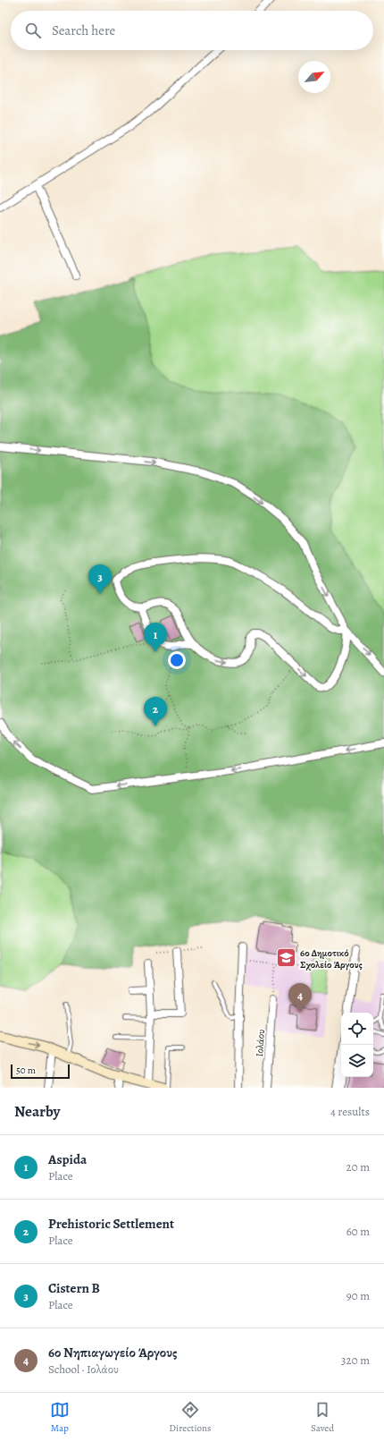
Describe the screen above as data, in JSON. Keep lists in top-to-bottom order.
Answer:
{
  "streets": {
    "street": ["Ιολάου"]
  },
  "places": {
    "school or university": ["6ο Δημοτικό Σχολείο Άργους"]
  },
  "scale_bar": "50 m",
  "north": "top right",
  "page": {
    "search": "Search here",
    "pins": [
      "3",
      "1",
      "2",
      "4"
    ],
    "scale": "50 m",
    "heading": ["Nearby", "4 results"],
    "list": [
      {
        "mark": "1",
        "name": "Aspida",
        "note": "Place",
        "value": "20 m"
      },
      {
        "mark": "2",
        "name": "Prehistoric Settlement",
        "note": "Place",
        "value": "60 m"
      },
      {
        "mark": "3",
        "name": "Cistern B",
        "note": "Place",
        "value": "90 m"
      },
      {
        "mark": "4",
        "name": "6ο Νηπιαγωγείο Άργους",
        "note": "School · Ιολάου",
        "value": "320 m"
      }
    ],
    "nav": ["Map", "Directions", "Saved"]
  }
}
